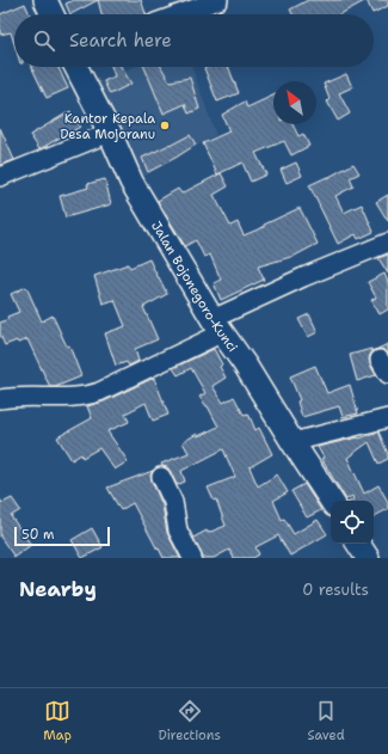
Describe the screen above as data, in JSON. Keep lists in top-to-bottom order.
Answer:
{
  "streets": {
    "main road": ["Jalan Bojonegoro-Kunci"]
  },
  "places": ["Kantor Kepala Desa Mojoranu"],
  "scale_bar": "50 m",
  "north": "top left",
  "page": {
    "search": "Search here",
    "scale": "50 m",
    "heading": ["Nearby", "0 results"],
    "nav": ["Map", "Directions", "Saved"]
  }
}
